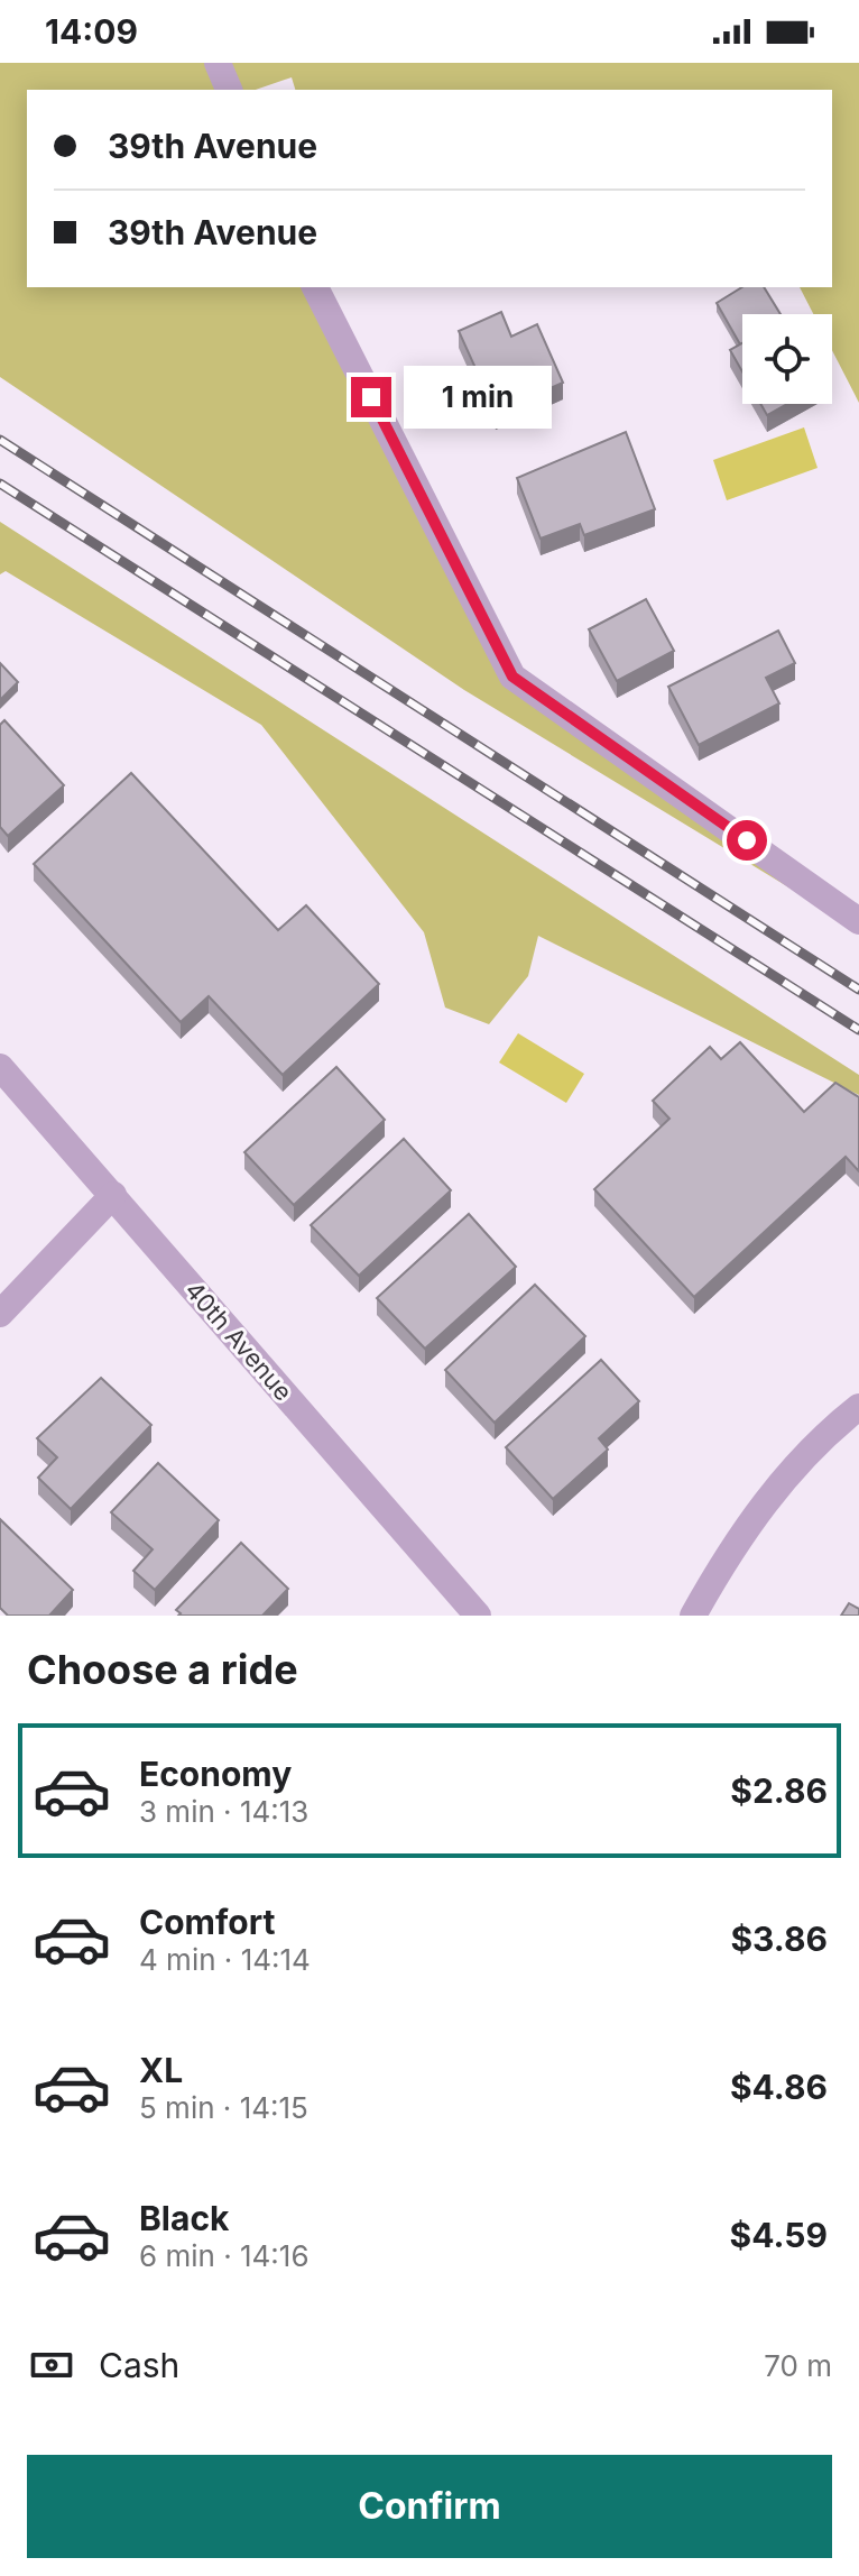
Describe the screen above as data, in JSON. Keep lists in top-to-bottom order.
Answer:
{
  "streets": {
    "street": ["40th Avenue"]
  },
  "page": {
    "status": "14:09",
    "banner": ["39th Avenue", "39th Avenue"],
    "bubble": "1 min",
    "heading": "Choose a ride",
    "list": [
      {
        "name": "Economy",
        "note": "3 min · 14:13",
        "value": "$2.86"
      },
      {
        "name": "Comfort",
        "note": "4 min · 14:14",
        "value": "$3.86"
      },
      {
        "name": "XL",
        "note": "5 min · 14:15",
        "value": "$4.86"
      },
      {
        "name": "Black",
        "note": "6 min · 14:16",
        "value": "$4.59"
      }
    ],
    "pay": ["Cash", "70 m"],
    "buttons": "Confirm"
  }
}
